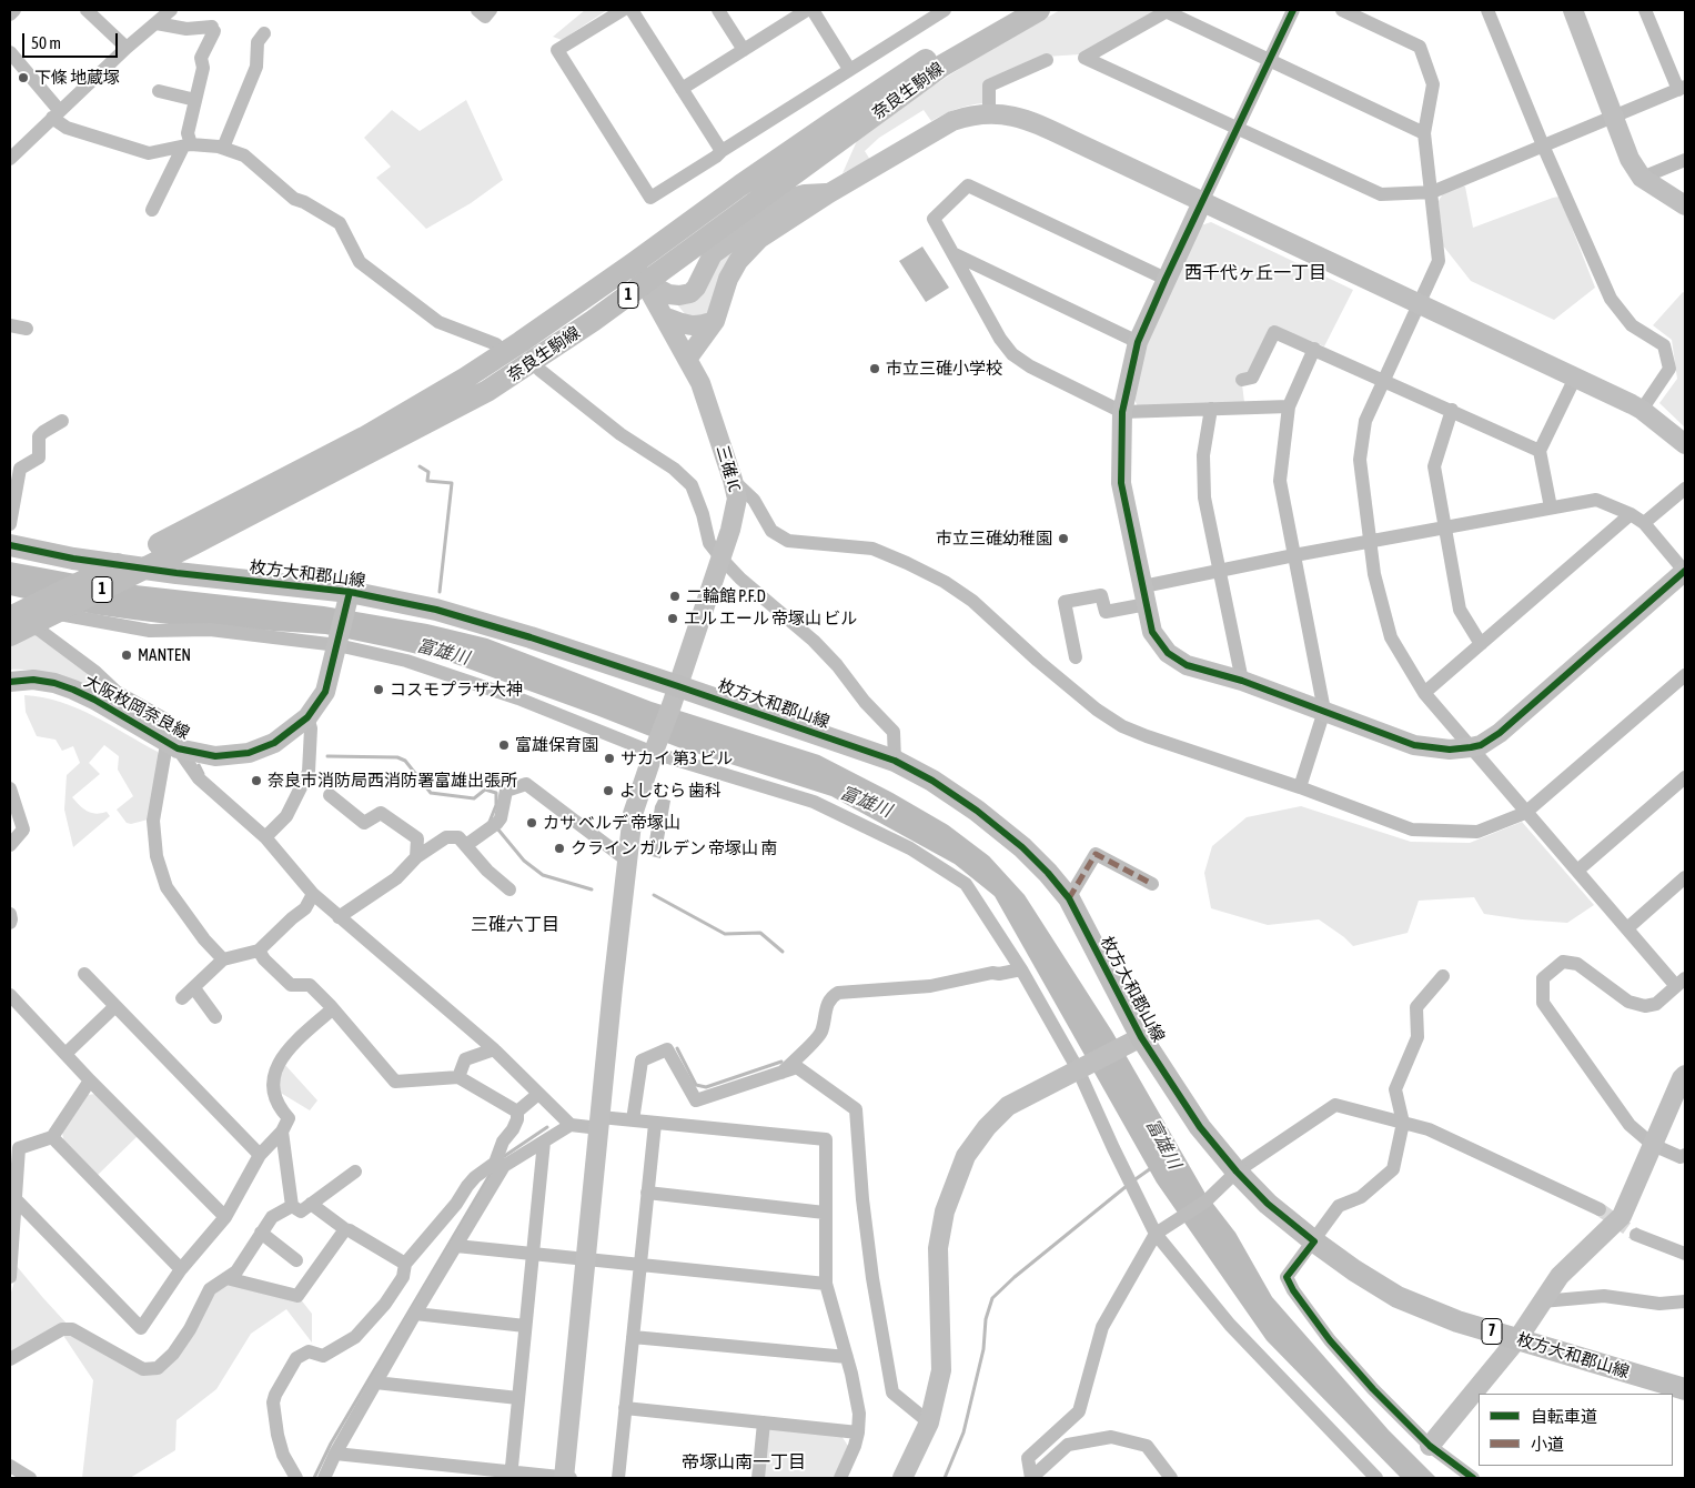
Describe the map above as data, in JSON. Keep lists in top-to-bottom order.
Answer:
{
  "streets": {
    "main road": [
      "奈良生駒線",
      "1",
      "枚方大和郡山線",
      "7"
    ],
    "street": ["三碓 IC", "大阪枚岡奈良線"]
  },
  "crossings": [
    ["奈良生駒線", "三碓 IC"],
    ["三碓 IC", "枚方大和郡山線"],
    ["枚方大和郡山線", "大阪枚岡奈良線"]
  ],
  "districts": ["西千代ヶ丘一丁目", "三碓六丁目", "帝塚山南一丁目"],
  "water": ["富雄川"],
  "places": [
    "下條 地蔵塚",
    "市立三碓小学校",
    "市立三碓幼稚園",
    "二輪館 P.F.D",
    "エル エール 帝塚山 ビル",
    "MANTEN",
    "コスモプラザ大神",
    "富雄保育園",
    "サカイ 第3 ビル",
    "奈良市消防局西消防署富雄出張所",
    "よしむら 歯科",
    "カサ ベルデ 帝塚山",
    "クライン ガルデン 帝塚山 南"
  ],
  "legend": ["自転車道", "小道"],
  "scale_bar": "50 m"
}
